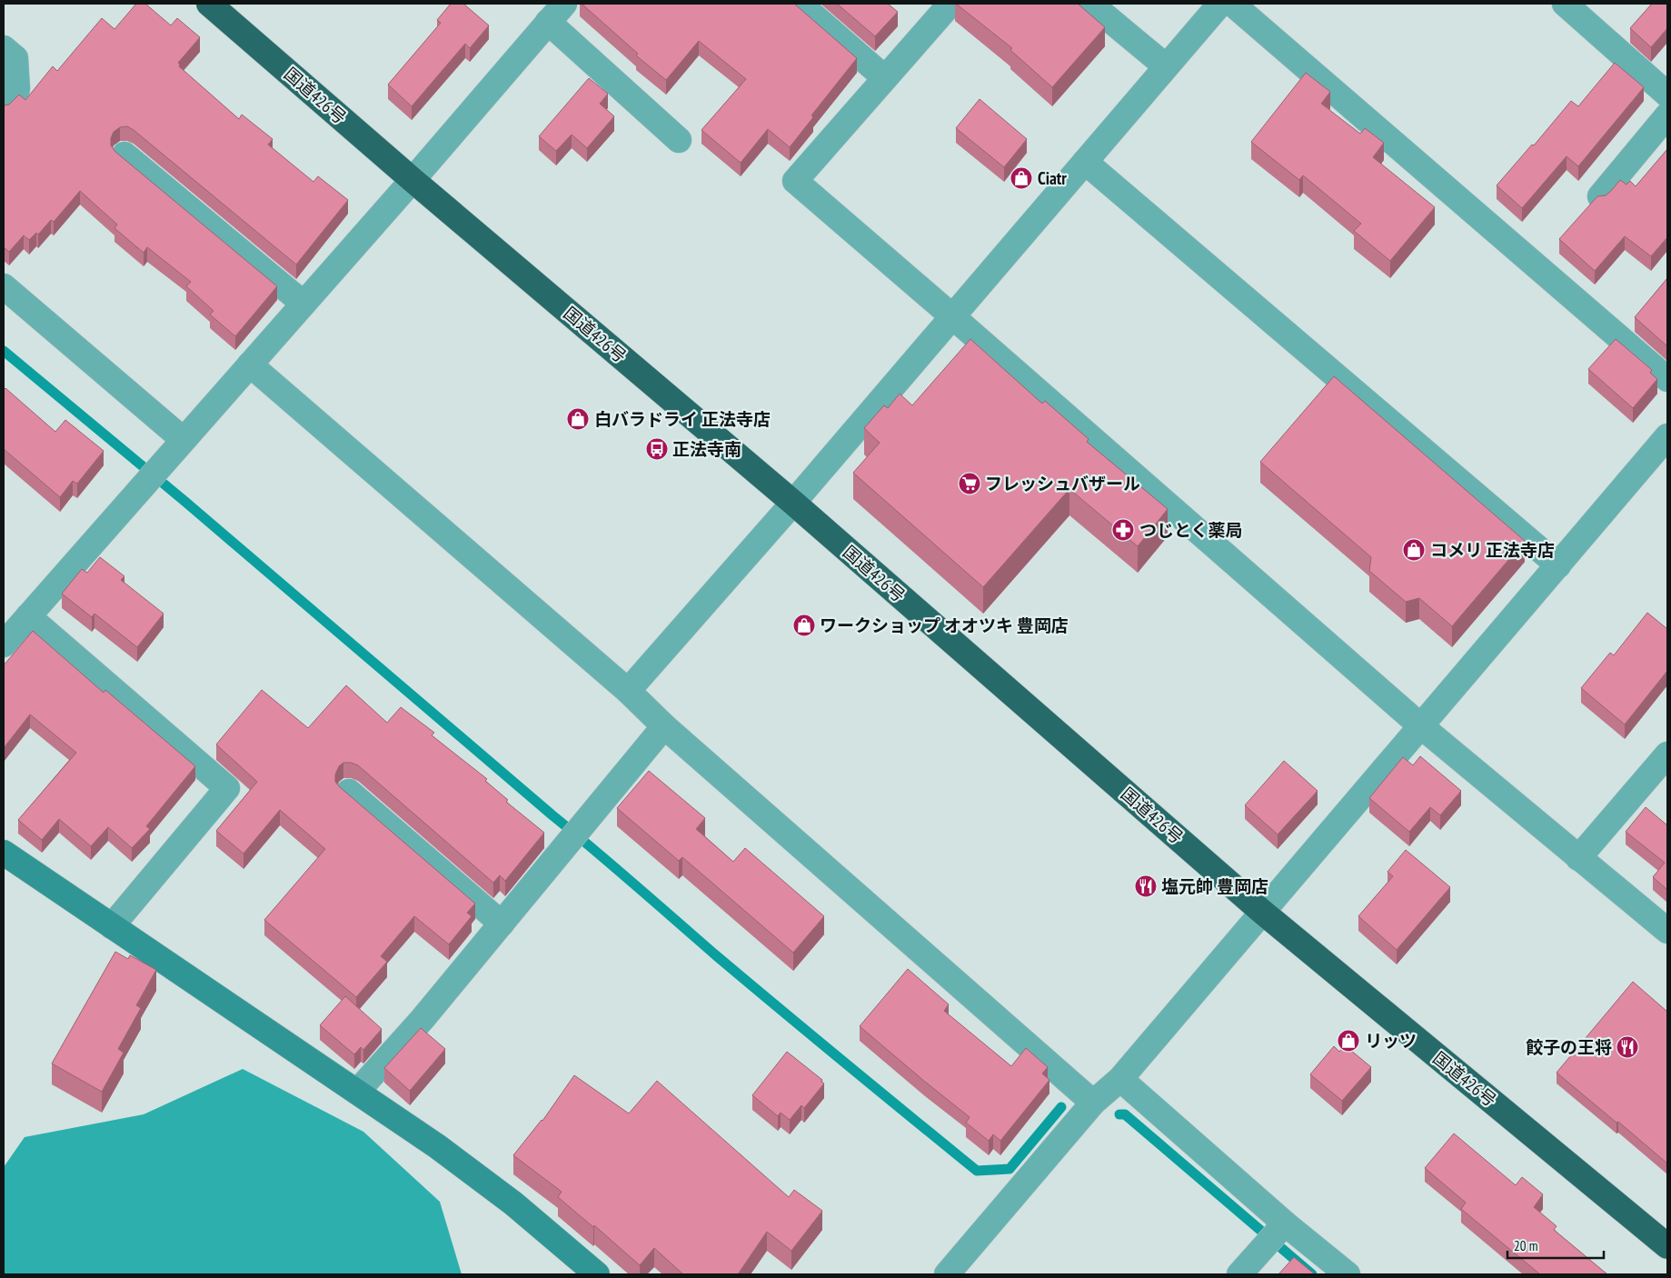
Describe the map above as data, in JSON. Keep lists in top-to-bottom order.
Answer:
{
  "streets": {
    "highway": ["国道426号"]
  },
  "places": {
    "shop": [
      "Ciatr",
      "白バラドライ 正法寺店",
      "コメリ 正法寺店",
      "ワークショップ オオツキ 豊岡店",
      "リッツ"
    ],
    "bus stop": ["正法寺南"],
    "supermarket": ["フレッシュバザール"],
    "pharmacy": ["つじとく薬局"],
    "restaurant": ["塩元帥 豊岡店", "餃子の王将"]
  },
  "scale_bar": "20 m"
}
